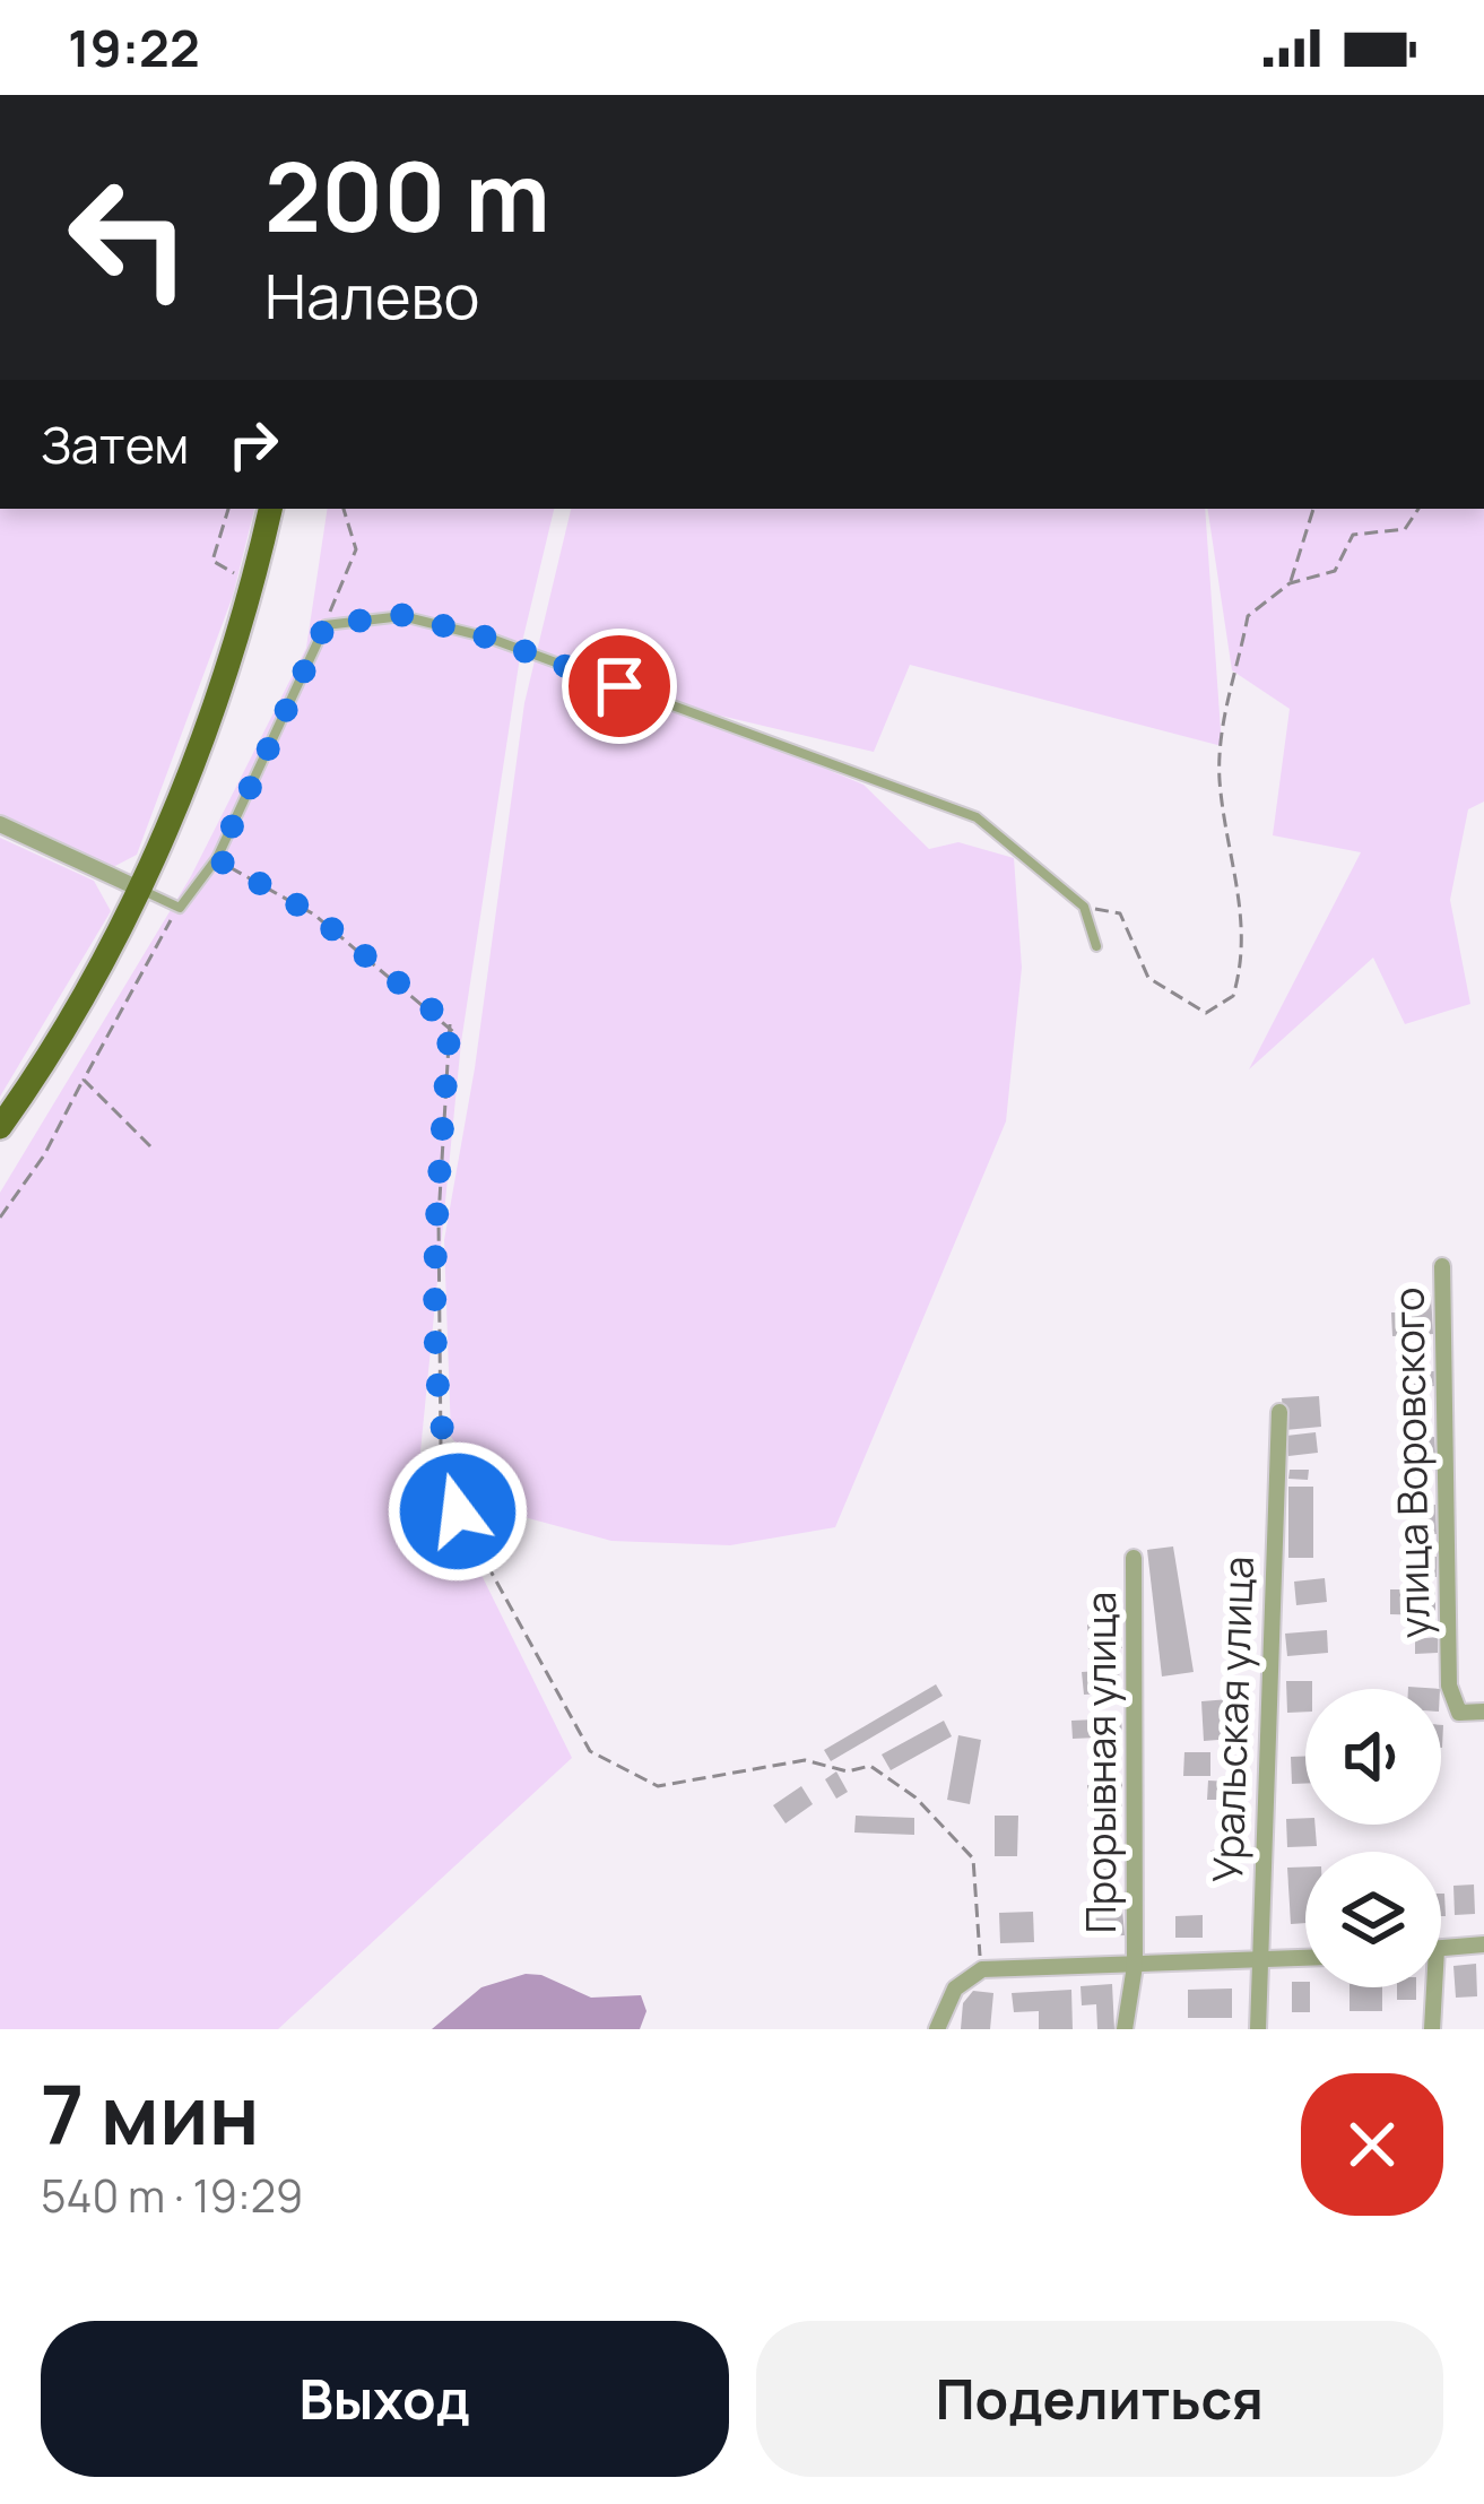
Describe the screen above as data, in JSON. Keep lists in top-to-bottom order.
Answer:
{
  "streets": {
    "street": ["улица Воровского", "Уральская улица", "Прорывная улица"]
  },
  "crossings": [
    ["Уральская улица", "Прорывная улица"]
  ],
  "page": {
    "status": "19:22",
    "turn": ["200 m", "Налево"],
    "then": "Затем",
    "heading": ["7 мин", "540 m · 19:29"],
    "buttons": ["Выход", "Поделиться"]
  }
}
